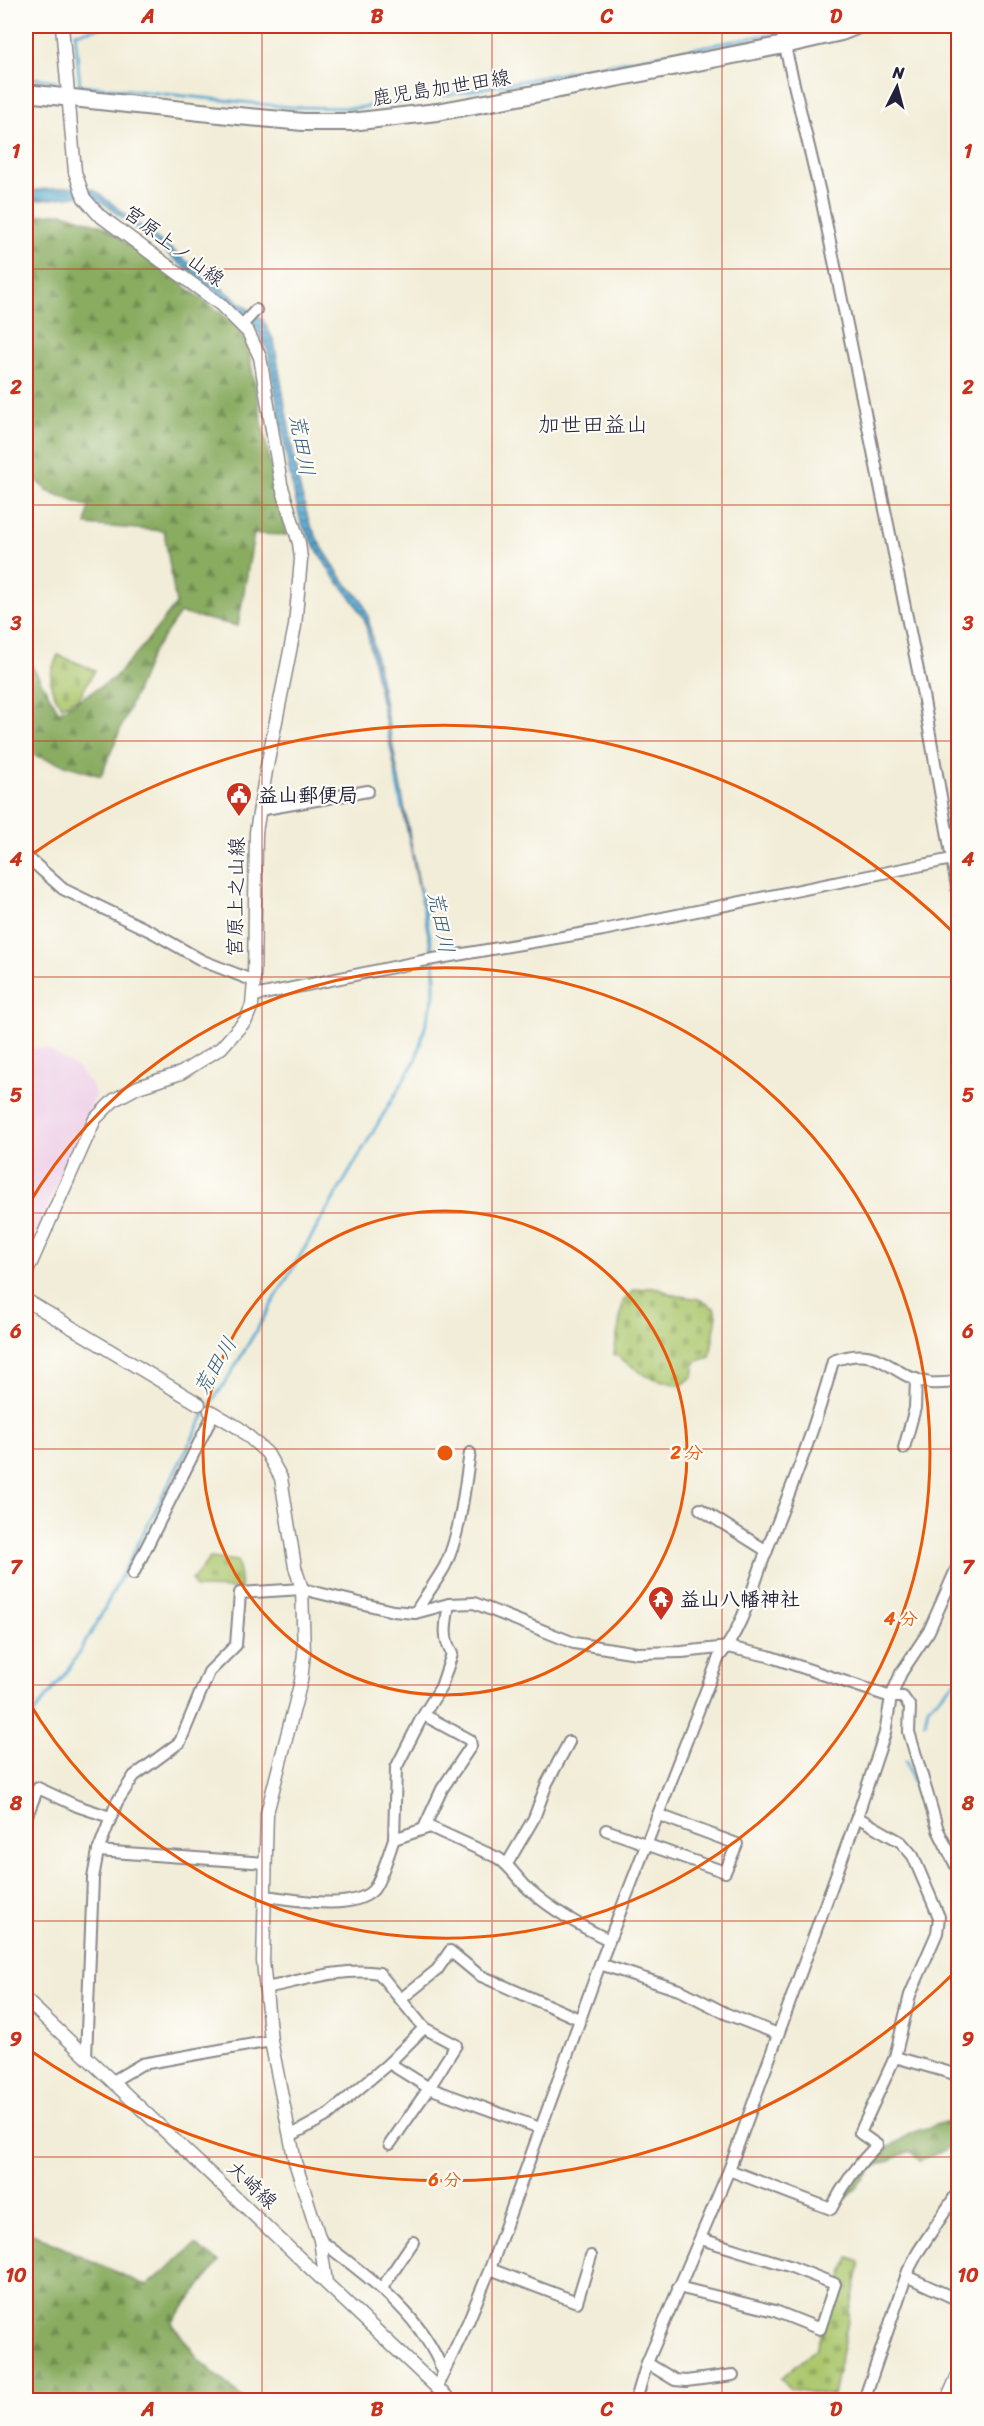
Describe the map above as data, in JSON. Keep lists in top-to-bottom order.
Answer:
{
  "streets": {
    "main road": ["鹿児島加世田線"],
    "street": ["宮原上ノ山線", "宮原上之山線", "大崎線"]
  },
  "crossings": [
    ["鹿児島加世田線", "宮原上ノ山線"],
    ["宮原上ノ山線", "宮原上之山線"]
  ],
  "districts": ["加世田益山"],
  "water": ["荒田川"],
  "places": {
    "public building": ["益山郵便局"],
    "temple": ["益山八幡神社"]
  },
  "north": "top",
  "grid": {
    "columns": [
      "A",
      "B",
      "C",
      "D"
    ],
    "rows": [
      "1",
      "2",
      "3",
      "4",
      "5",
      "6",
      "7",
      "8",
      "9",
      "10"
    ]
  },
  "rings": ["2 分", "4 分", "6 分"]
}
